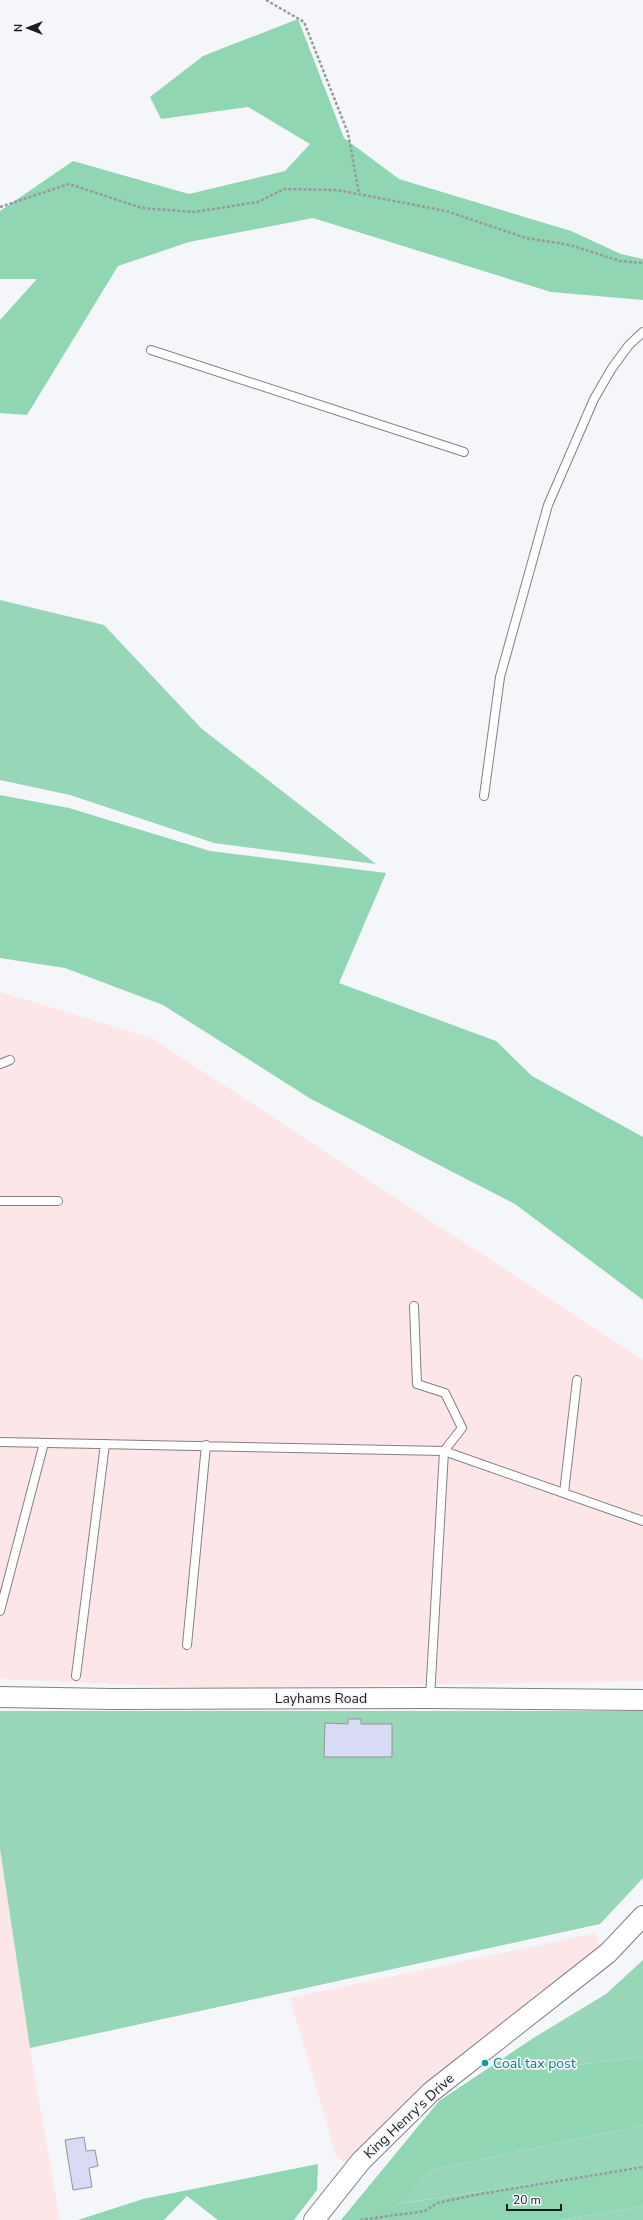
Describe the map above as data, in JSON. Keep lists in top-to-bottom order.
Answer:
{
  "streets": {
    "street": ["Layhams Road", "King Henry's Drive"]
  },
  "places": ["Coal tax post"],
  "scale_bar": "20 m",
  "north": "left"
}
